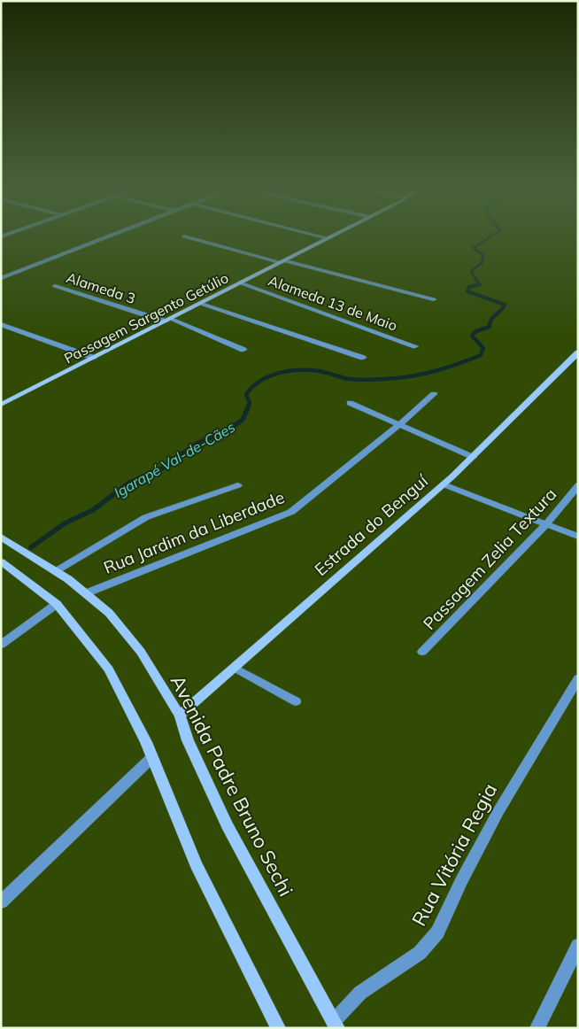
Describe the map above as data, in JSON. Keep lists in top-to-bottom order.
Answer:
{
  "streets": {
    "street": [
      "Alameda 3",
      "Alameda 13 de Maio",
      "Passagem Sargento Getúlio",
      "Estrada do Benguí",
      "Rua Jardim da Liberdade",
      "Passagem Zelia Textura",
      "Avenida Padre Bruno Sechi",
      "Rua Vitória Regia"
    ]
  },
  "crossings": [
    ["Alameda 3", "Passagem Sargento Getúlio"],
    ["Alameda 13 de Maio", "Passagem Sargento Getúlio"],
    ["Estrada do Benguí", "Avenida Padre Bruno Sechi"],
    ["Rua Jardim da Liberdade", "Avenida Padre Bruno Sechi"],
    ["Avenida Padre Bruno Sechi", "Rua Vitória Regia"]
  ],
  "water": ["Igarapé Val-de-Cães"]
}
